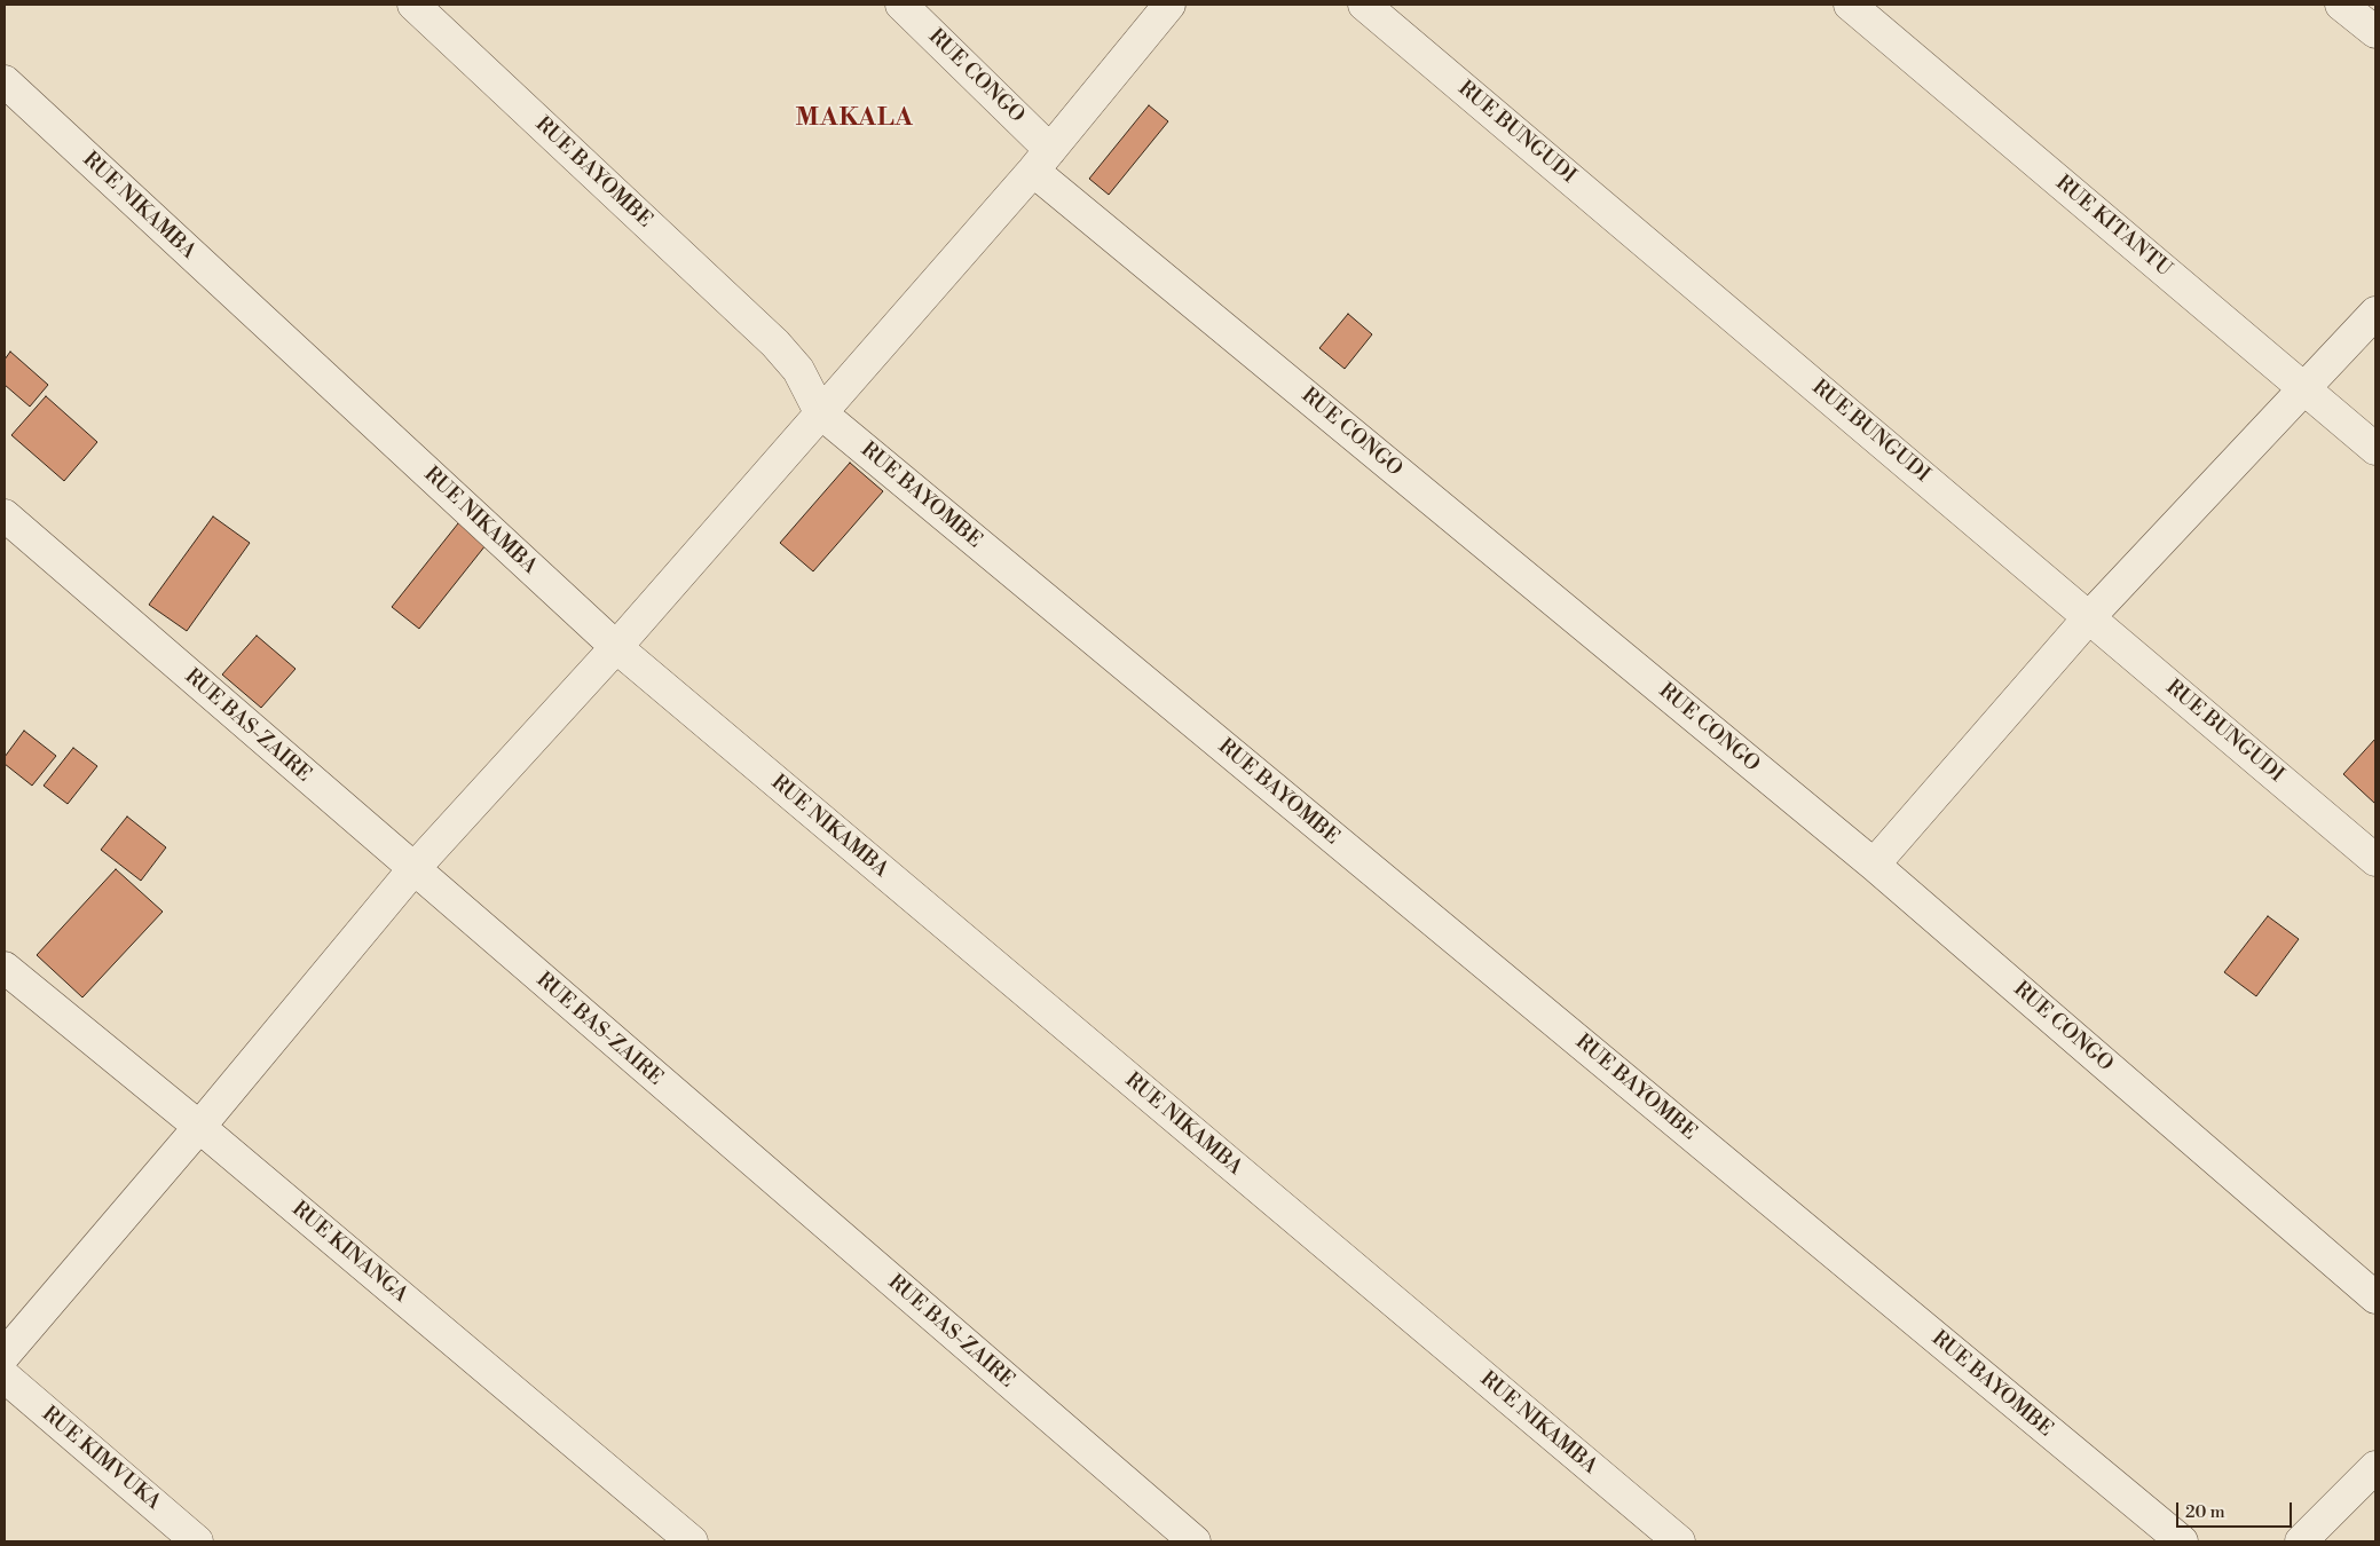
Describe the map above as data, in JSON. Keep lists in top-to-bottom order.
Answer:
{
  "streets": {
    "street": [
      "RUE CONGO",
      "RUE BUNGUDI",
      "RUE BAYOMBE",
      "RUE NIKAMBA",
      "RUE KITANTU",
      "RUE BAS-ZAIRE",
      "RUE KINANGA",
      "RUE KIMVUKA"
    ]
  },
  "districts": ["MAKALA"],
  "scale_bar": "20 m"
}
